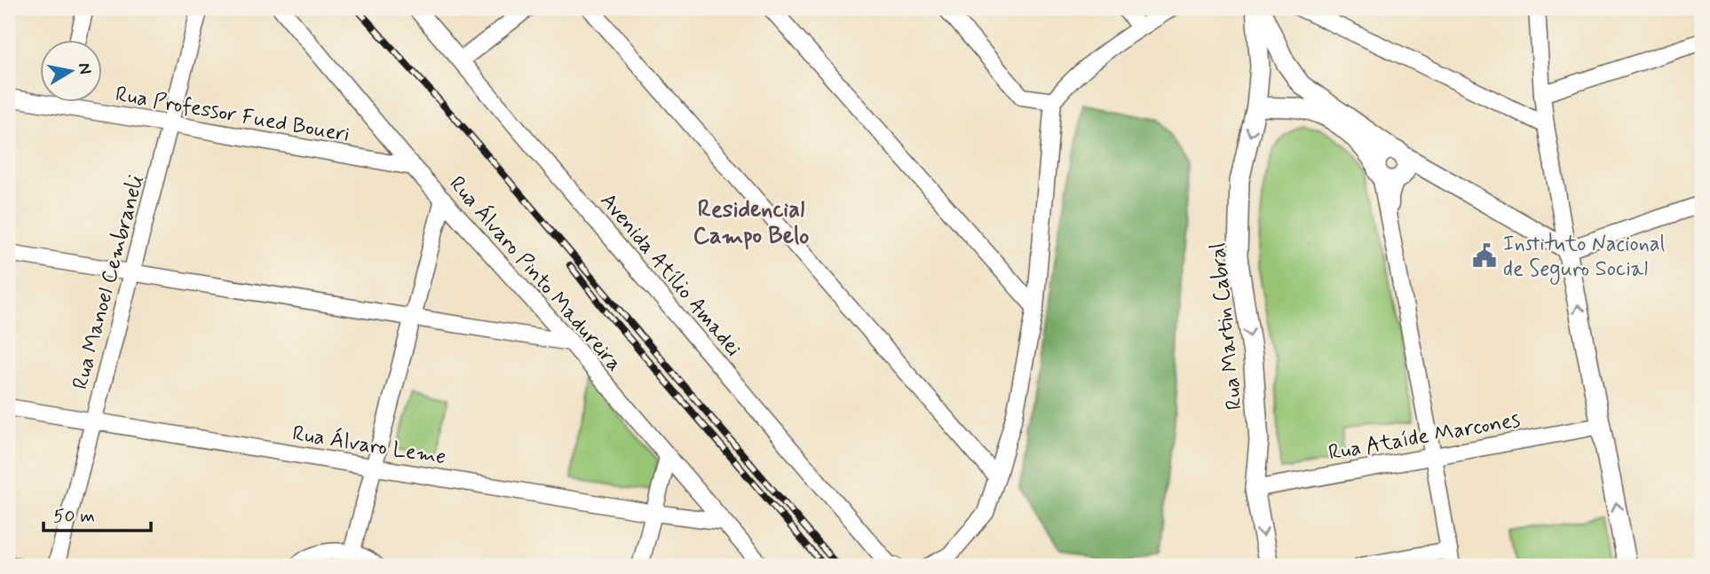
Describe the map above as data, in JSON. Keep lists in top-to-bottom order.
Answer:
{
  "streets": {
    "main road": ["Rua Martin Cabral"],
    "street": [
      "Rua Professor Fued Boueri",
      "Rua Álvaro Pinto Madureira",
      "Avenida Atílio Amadei",
      "Rua Manoel Cembraneli",
      "Rua Ataíde Marcones",
      "Rua Álvaro Leme"
    ]
  },
  "crossings": [
    ["Rua Professor Fued Boueri", "Rua Álvaro Pinto Madureira"],
    ["Rua Professor Fued Boueri", "Rua Manoel Cembraneli"],
    ["Rua Álvaro Pinto Madureira", "Rua Álvaro Leme"],
    ["Rua Manoel Cembraneli", "Rua Álvaro Leme"],
    ["Rua Martin Cabral", "Rua Ataíde Marcones"]
  ],
  "one_way": ["Rua Martin Cabral"],
  "districts": ["Residencial Campo Belo"],
  "places": {
    "public building": ["Instituto Nacional de Seguro Social"]
  },
  "scale_bar": "50 m",
  "north": "right"
}
